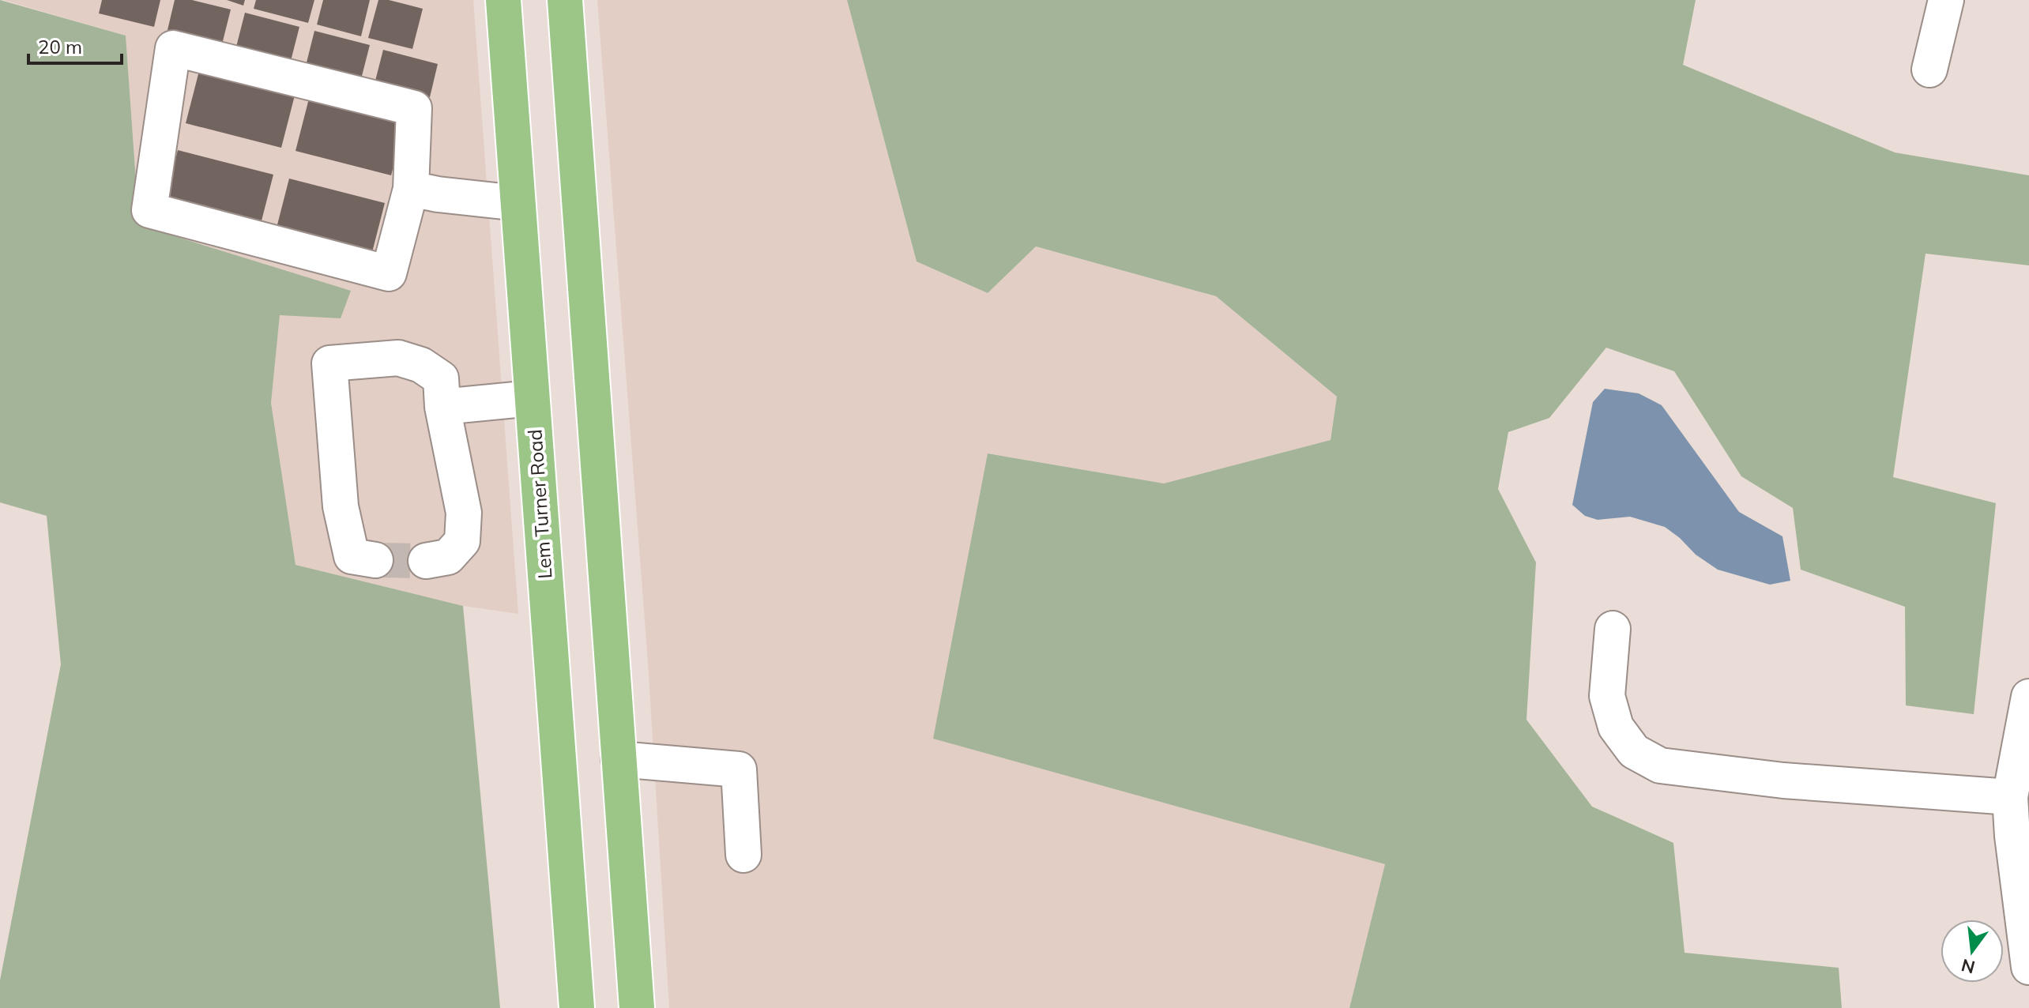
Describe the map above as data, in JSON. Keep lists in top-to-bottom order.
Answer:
{
  "streets": {
    "main road": ["Lem Turner Road"]
  },
  "scale_bar": "20 m",
  "north": "bottom"
}
